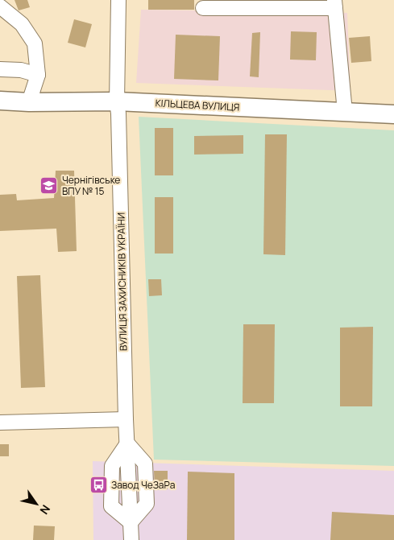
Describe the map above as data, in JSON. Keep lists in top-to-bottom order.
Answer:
{
  "streets": {
    "main road": ["КІЛЬЦЕВА ВУЛИЦЯ"],
    "street": ["ВУЛИЦЯ ЗАХИСНИКІВ УКРАЇНИ"]
  },
  "crossings": [
    ["КІЛЬЦЕВА ВУЛИЦЯ", "ВУЛИЦЯ ЗАХИСНИКІВ УКРАЇНИ"]
  ],
  "places": {
    "school or university": ["Чернігівське ВПУ № 15"],
    "bus stop": ["Завод ЧеЗаРа"]
  },
  "north": "bottom right"
}
